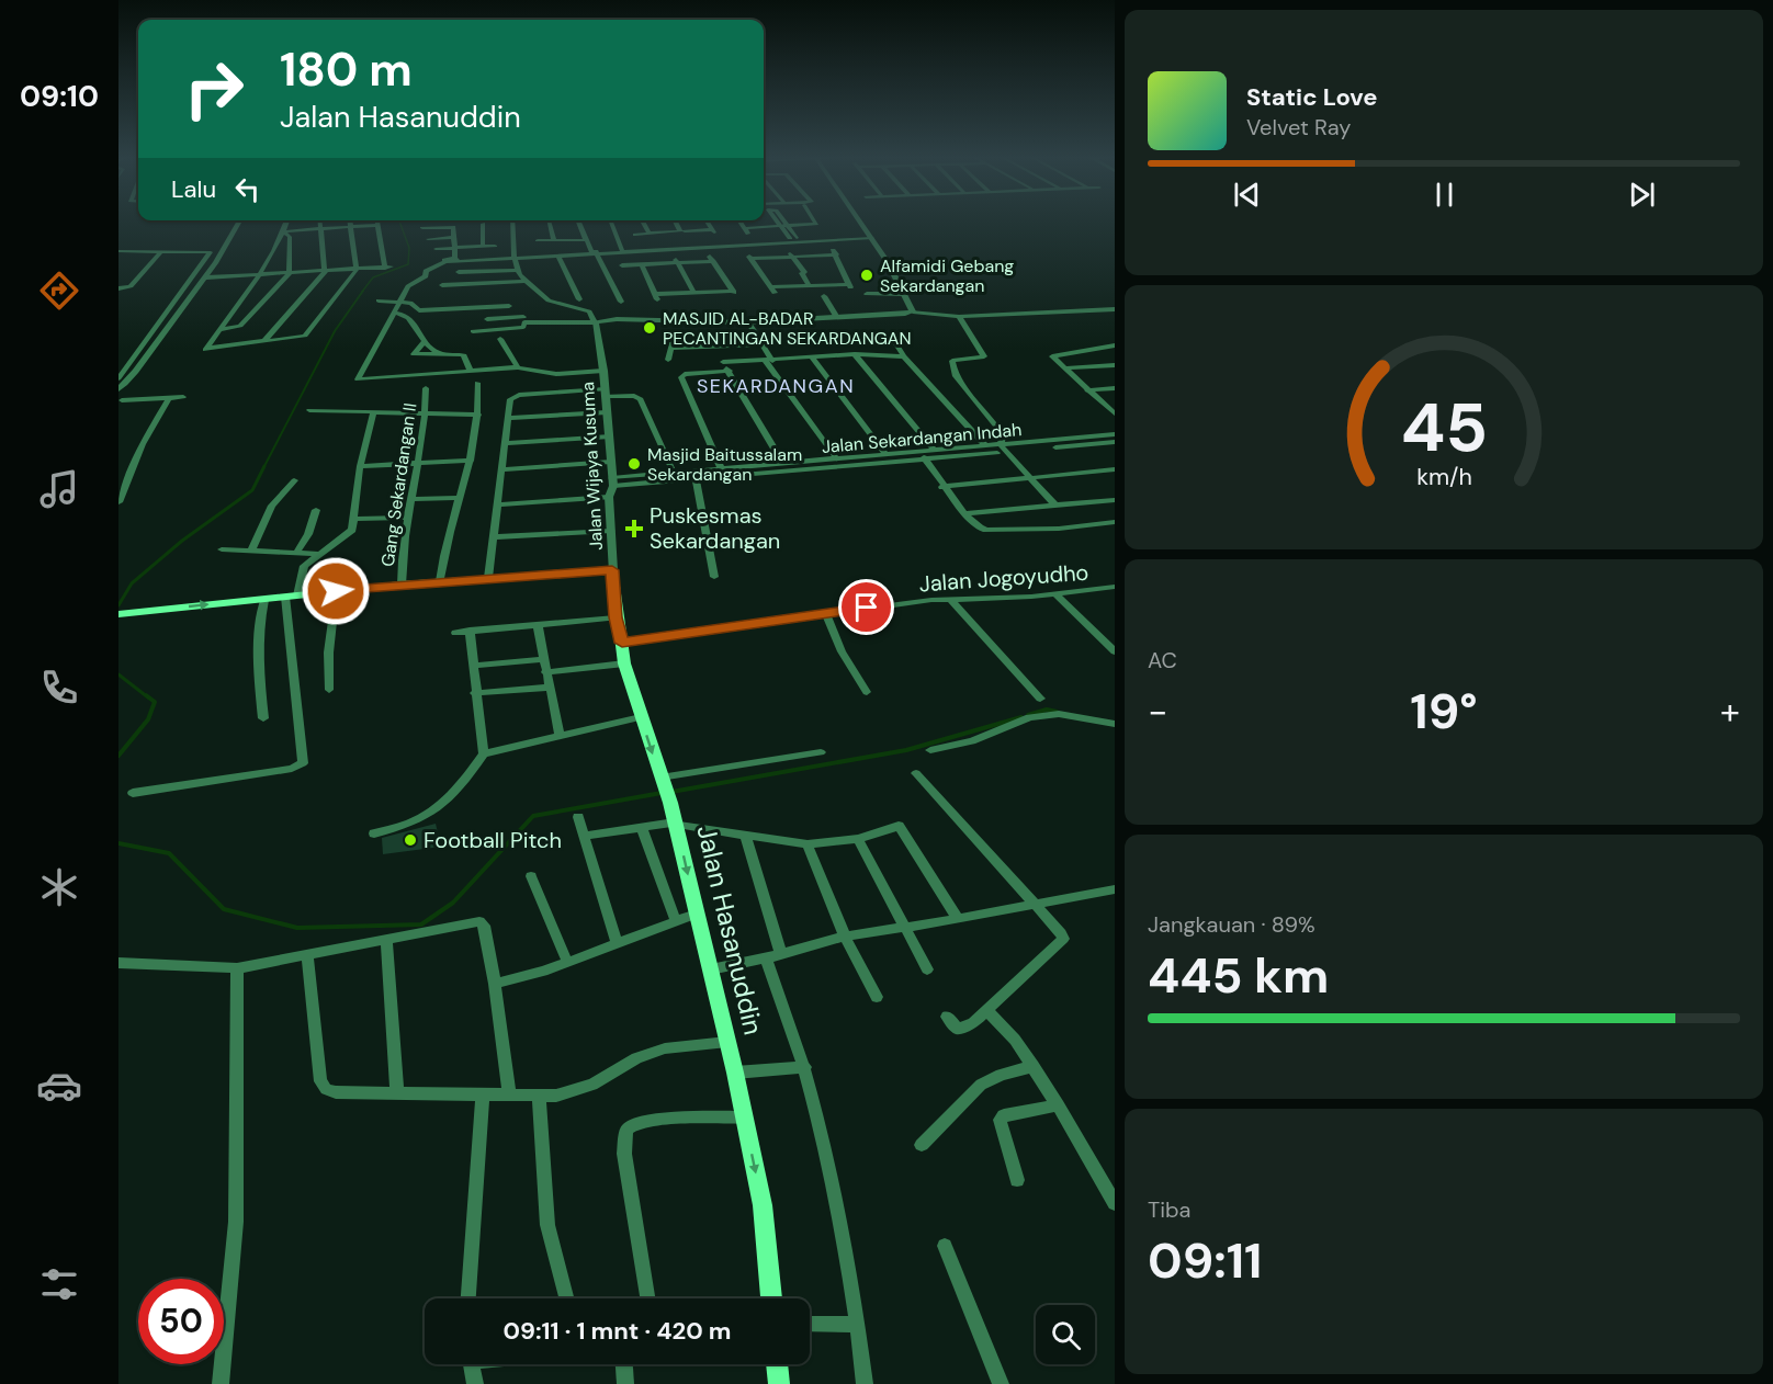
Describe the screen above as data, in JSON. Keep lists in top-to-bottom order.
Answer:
{
  "streets": {
    "main road": ["Jalan Hasanuddin"],
    "street": [
      "Jalan Sekardangan Indah",
      "Jalan Wijaya Kusuma",
      "Gang Sekardangan II",
      "Jalan Jogoyudho"
    ]
  },
  "crossings": [
    ["Jalan Sekardangan Indah", "Jalan Wijaya Kusuma"],
    ["Jalan Wijaya Kusuma", "Jalan Hasanuddin"],
    ["Jalan Jogoyudho", "Jalan Hasanuddin"]
  ],
  "one_way": ["Jalan Hasanuddin"],
  "districts": ["SEKARDANGAN"],
  "places": {
    "other": [
      "Alfamidi Gebang Sekardangan",
      "MASJID AL-BADAR PECANTINGAN SEKARDANGAN",
      "Masjid Baitussalam Sekardangan",
      "Football Pitch"
    ],
    "health": ["Puskesmas Sekardangan"]
  },
  "page": {
    "tabs": "09:10",
    "turn": ["180 m", "Jalan Hasanuddin"],
    "song": ["Static Love", "Velvet Ray"],
    "then": "Lalu",
    "tile": [
      "AC",
      ["Jangkauan · 89%", "445 km"],
      ["Tiba", "09:11"]
    ],
    "heat": ["−", "19°", "+"],
    "limit": "50",
    "trip": "09:11 · 1 mnt · 420 m",
    "gauge": ["45", "km/h"]
  }
}
